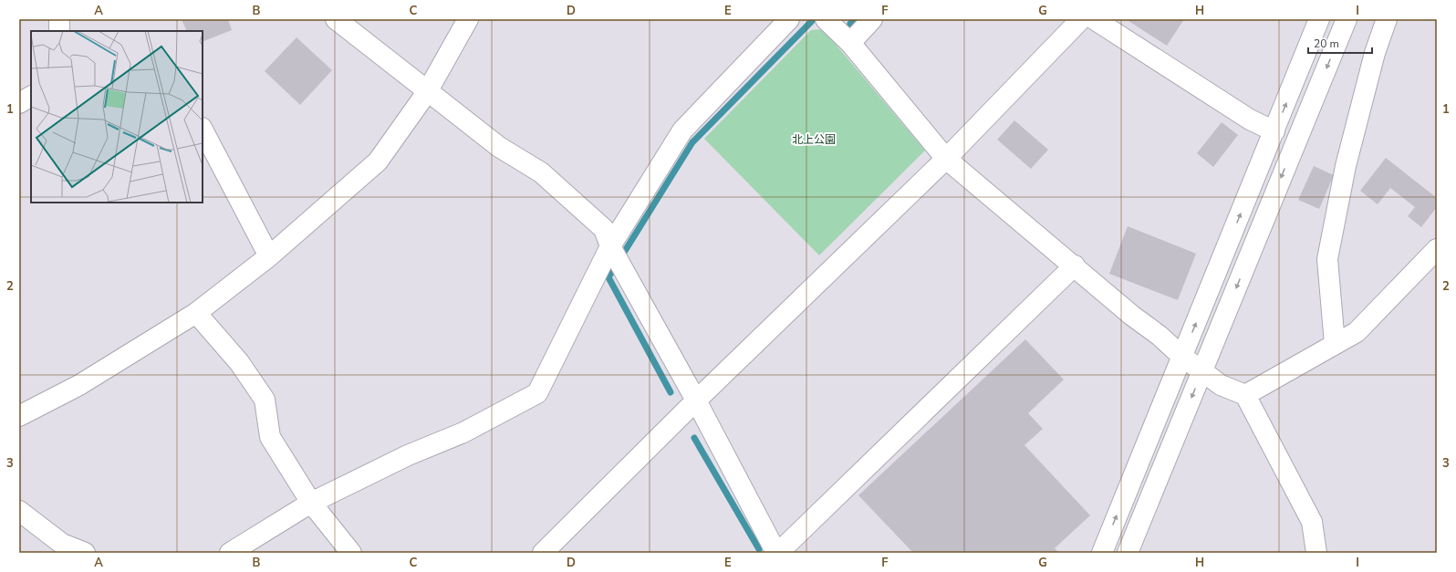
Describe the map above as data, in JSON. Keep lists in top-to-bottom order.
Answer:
{
  "parks": ["北上公園"],
  "scale_bar": "20 m",
  "grid": {
    "columns": [
      "A",
      "B",
      "C",
      "D",
      "E",
      "F",
      "G",
      "H",
      "I"
    ],
    "rows": ["1", "2", "3"]
  }
}
